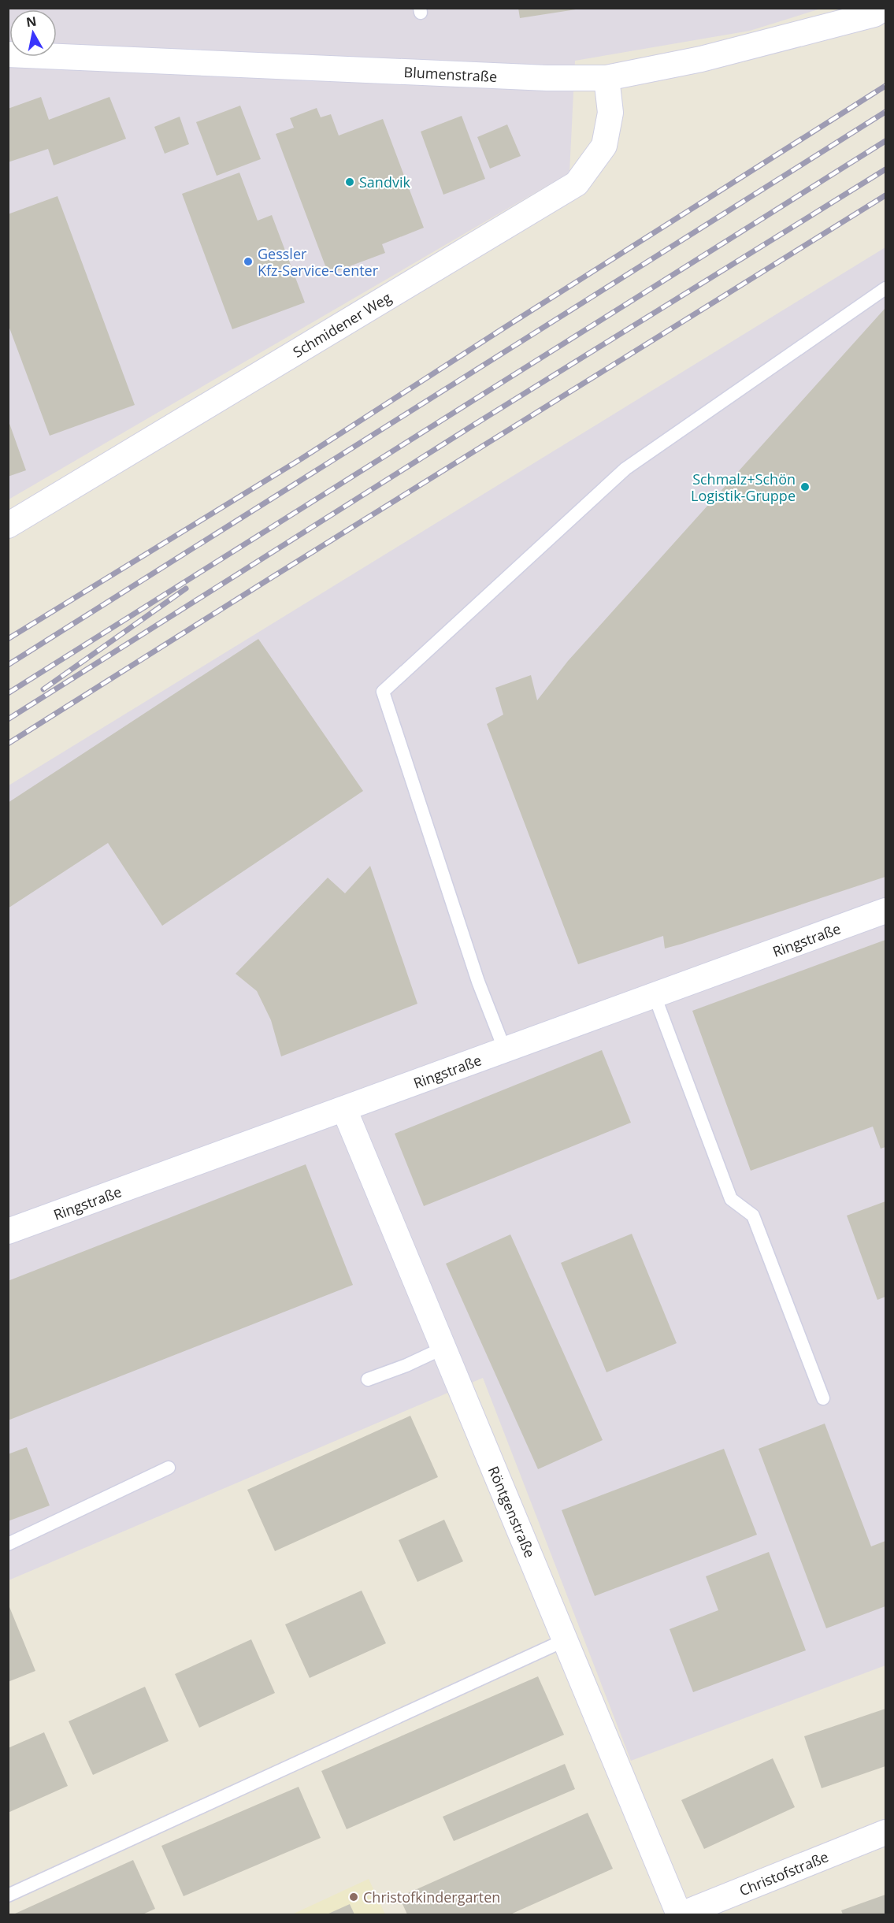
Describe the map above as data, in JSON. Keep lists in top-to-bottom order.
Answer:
{
  "streets": {
    "street": [
      "Blumenstraße",
      "Schmidener Weg",
      "Ringstraße",
      "Röntgenstraße",
      "Christofstraße"
    ]
  },
  "crossings": [
    ["Blumenstraße", "Schmidener Weg"],
    ["Ringstraße", "Röntgenstraße"],
    ["Röntgenstraße", "Christofstraße"]
  ],
  "places": [
    "Sandvik",
    "Gessler Kfz-Service-Center",
    "Schmalz+Schön Logistik-Gruppe",
    "Christofkindergarten"
  ],
  "north": "top"
}
